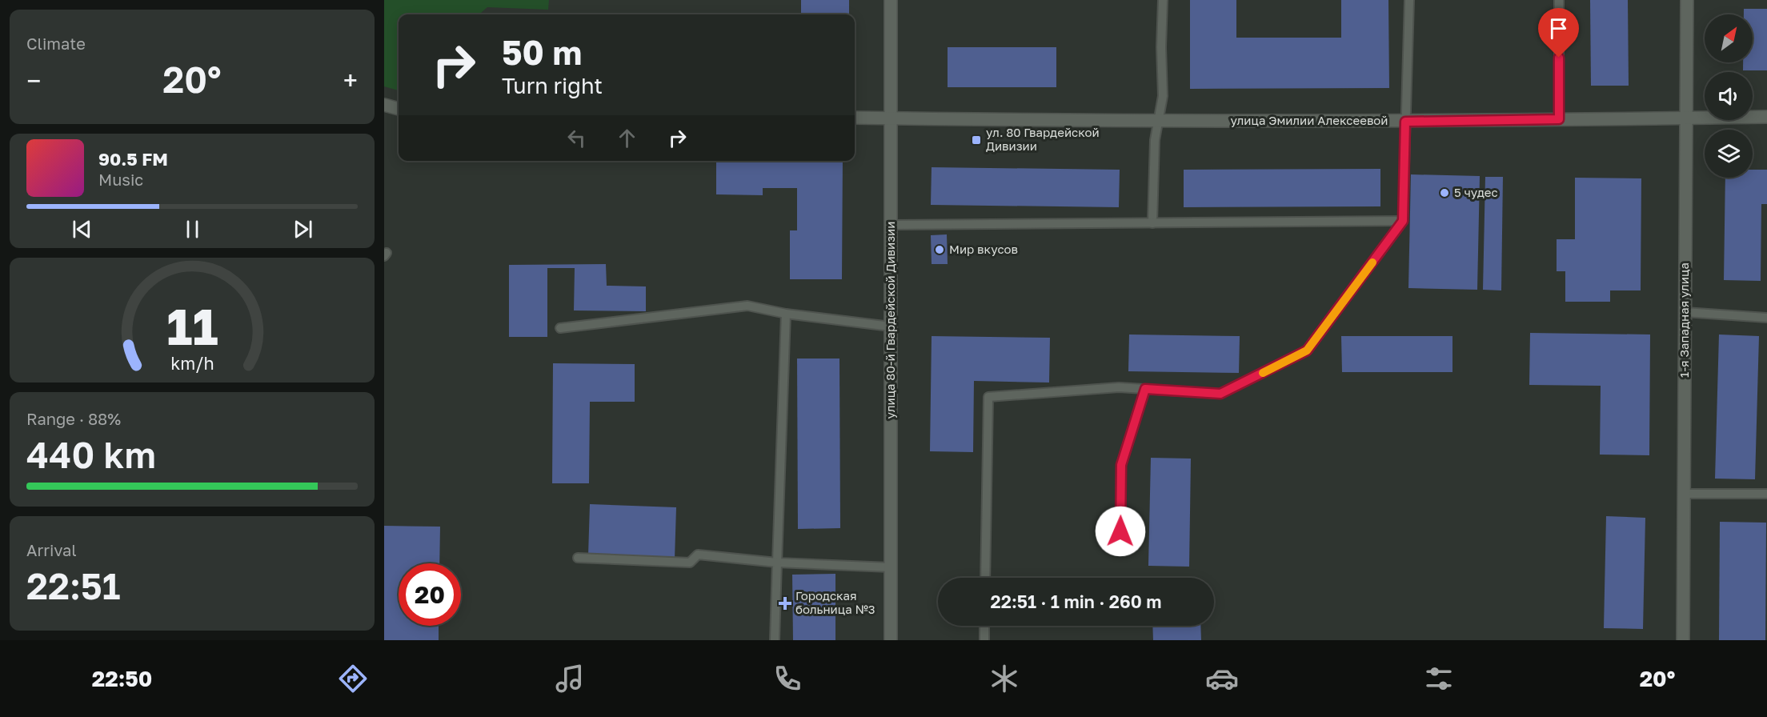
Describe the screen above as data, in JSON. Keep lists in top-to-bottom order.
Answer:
{
  "streets": {
    "street": ["улица Эмилии Алексеевой", "улица 80-й Гвардейской Дивизии", "1-я Западная улица"]
  },
  "crossings": [
    ["улица Эмилии Алексеевой", "улица 80-й Гвардейской Дивизии"],
    ["улица Эмилии Алексеевой", "1-я Западная улица"]
  ],
  "places": {
    "transit": ["ул. 80 Гвардейской Дивизии"],
    "other": ["5 чудес", "Мир вкусов"],
    "health": ["Городская больница №3"]
  },
  "north": "top right",
  "page": {
    "tile": [
      "Climate",
      ["Range · 88%", "440 km"],
      ["Arrival", "22:51"]
    ],
    "turn": ["50 m", "Turn right"],
    "heat": ["−", "20°", "+"],
    "song": ["90.5 FM", "Music"],
    "limit": "20",
    "trip": "22:51 · 1 min · 260 m",
    "tabs": ["22:50", "20°"],
    "gauge": ["11", "km/h"]
  }
}
